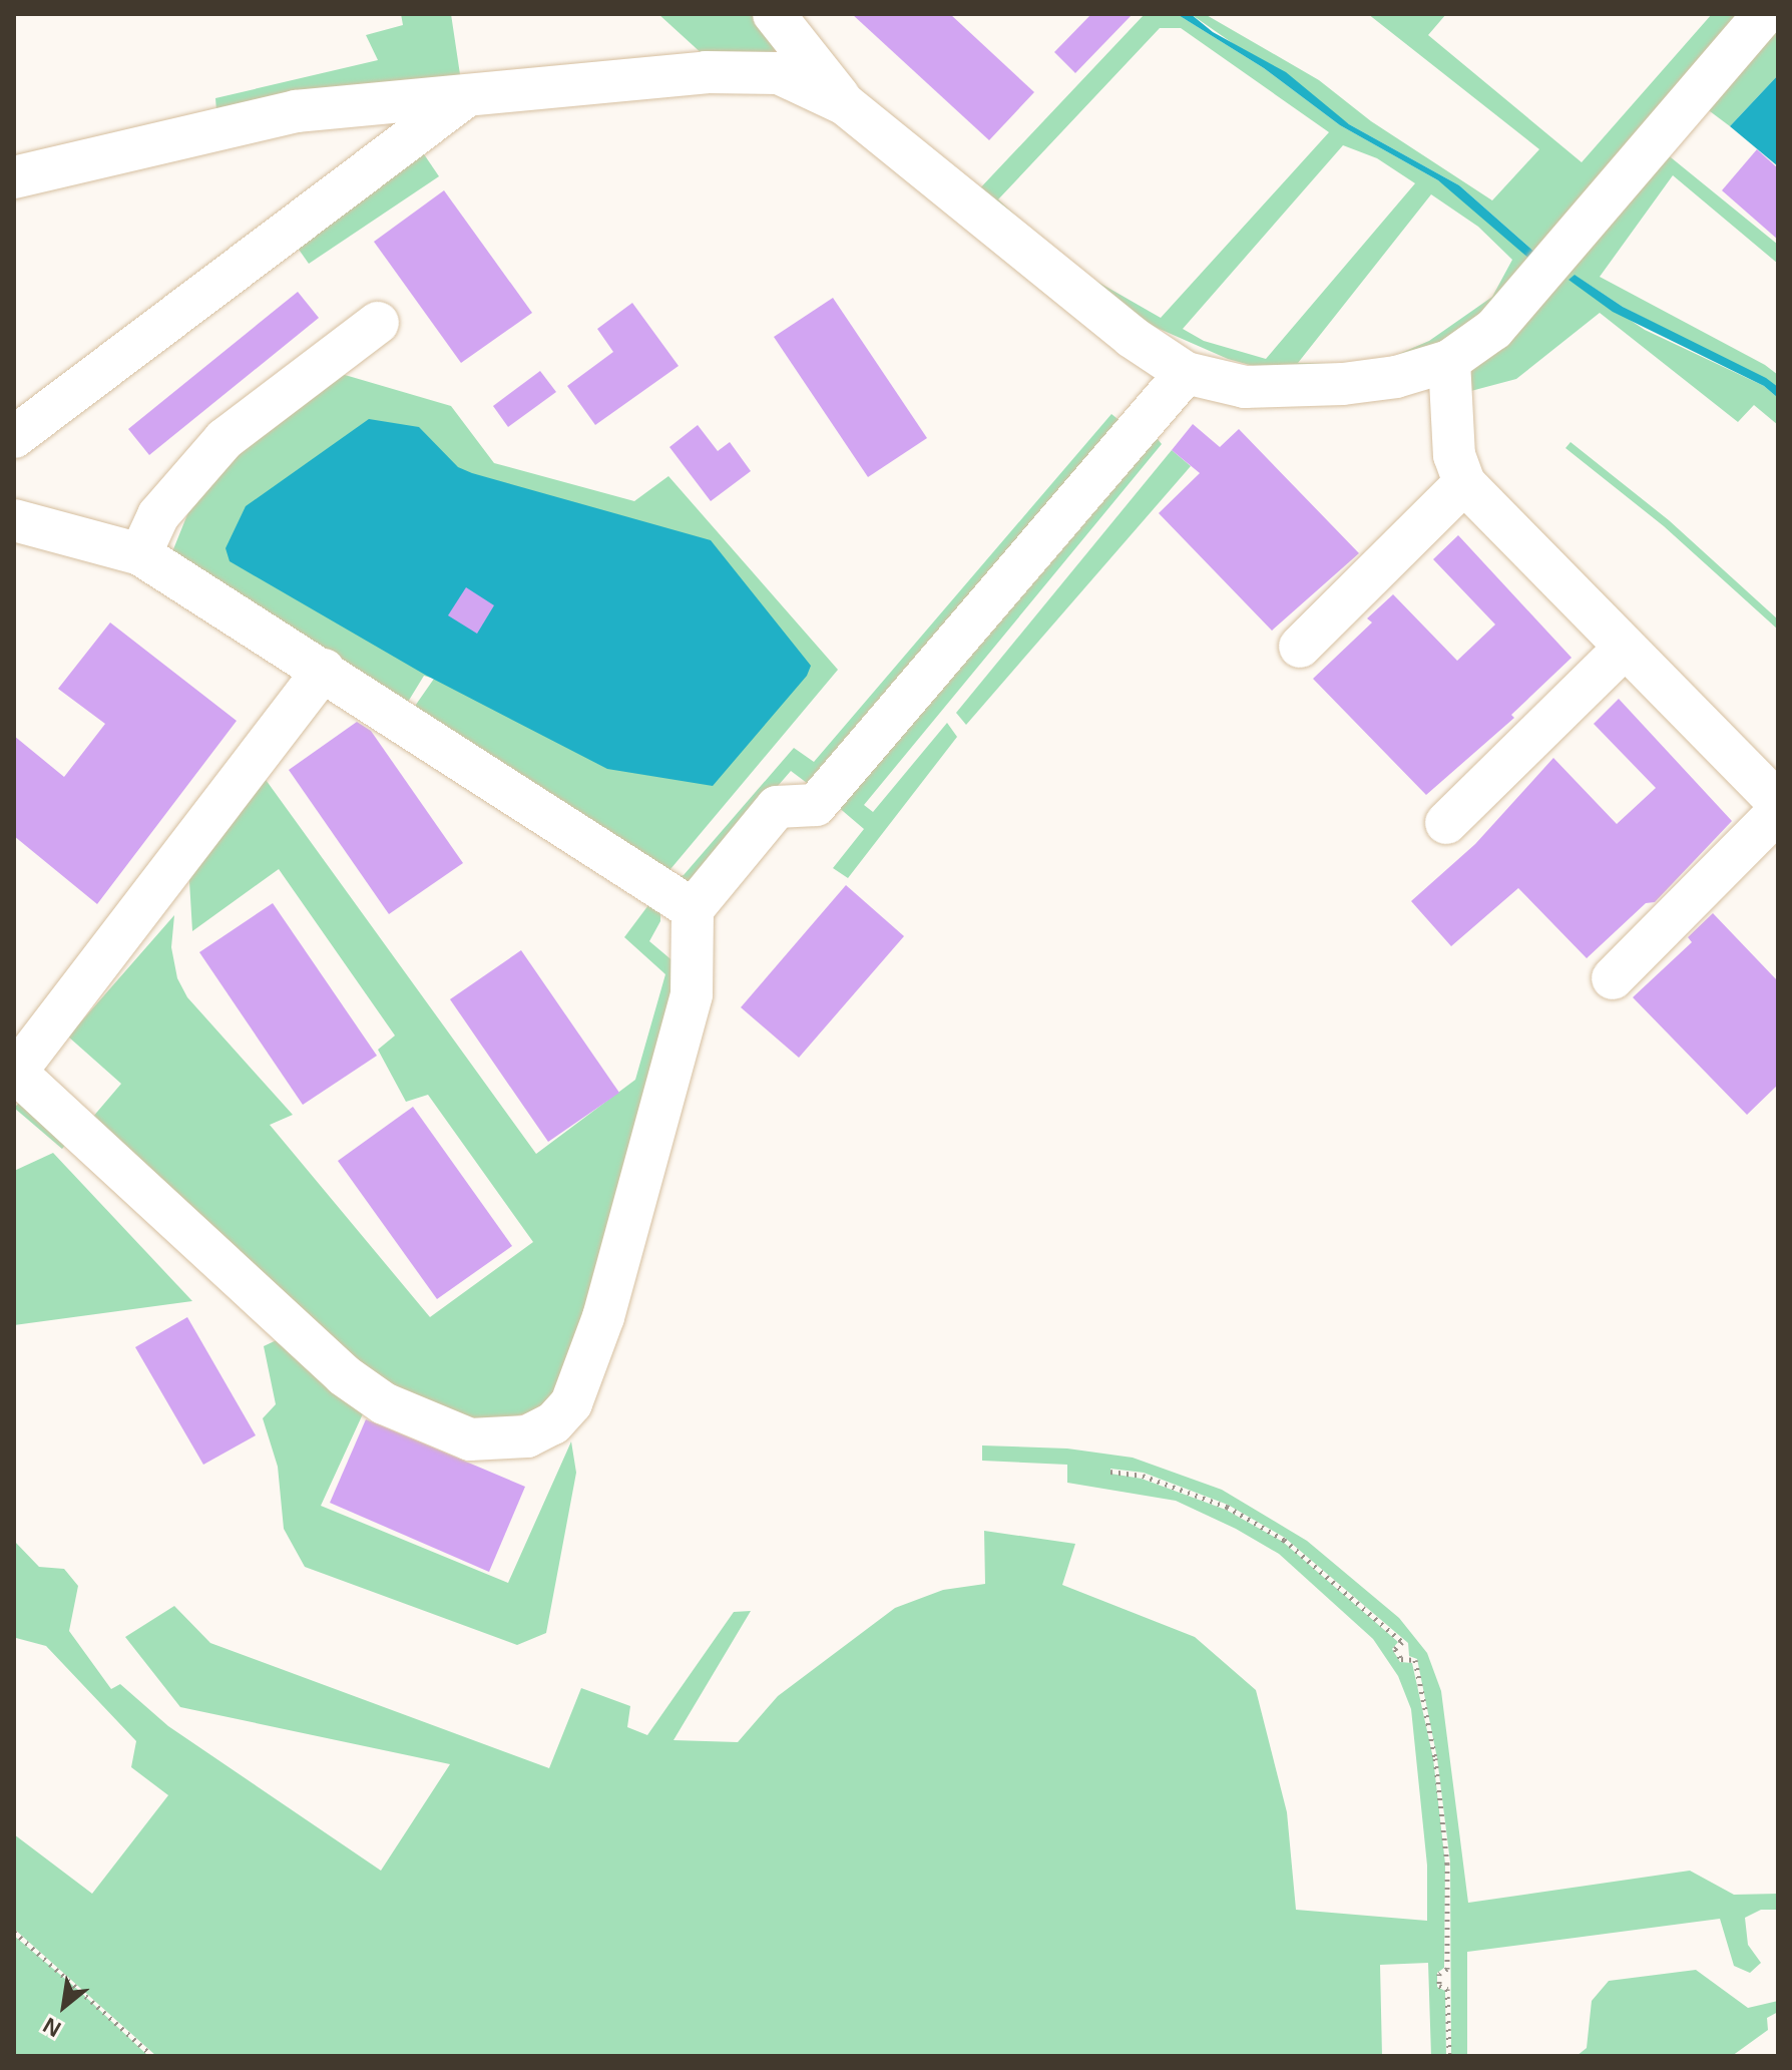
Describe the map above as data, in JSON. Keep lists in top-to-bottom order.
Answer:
{
  "north": "bottom left"
}
